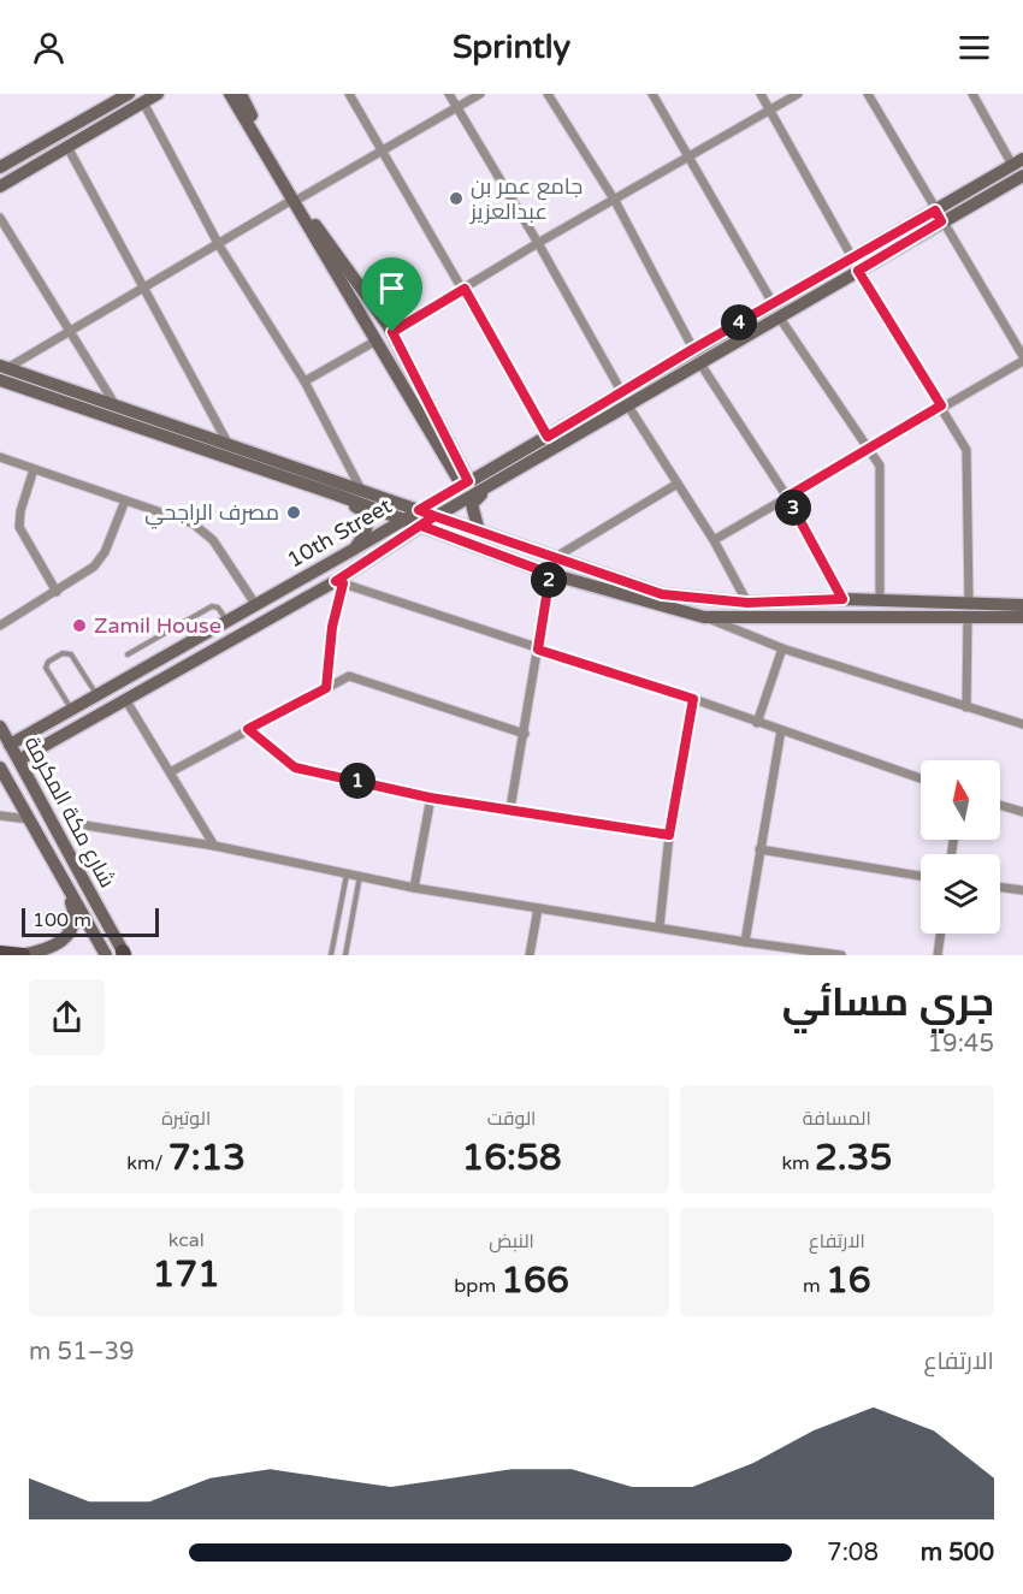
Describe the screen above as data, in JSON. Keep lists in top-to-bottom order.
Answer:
{
  "streets": {
    "street": ["10th Street", "شارع مكة المكرمة"]
  },
  "crossings": [
    ["10th Street", "شارع مكة المكرمة"]
  ],
  "places": ["جامع عمر بن عبدالعزيز", "مصرف الراجحي", "Zamil House"],
  "scale_bar": "100 m",
  "north": "top",
  "page": {
    "header": "Sprintly",
    "pins": [
      "4",
      "3",
      "2",
      "1"
    ],
    "scale": "100 m",
    "heading": ["جري مسائي", "19:45"],
    "stats": [
      ["المسافة", "2.35 km"],
      ["الوقت", "16:58"],
      ["الوتيرة", "7:13 /km"],
      ["الارتفاع", "16 m"],
      ["النبض", "166 bpm"],
      ["kcal", "171"]
    ],
    "chart": ["الارتفاع", "39–51 m"],
    "list": [
      {
        "name": "500 m",
        "note": "7:08"
      }
    ]
  }
}
